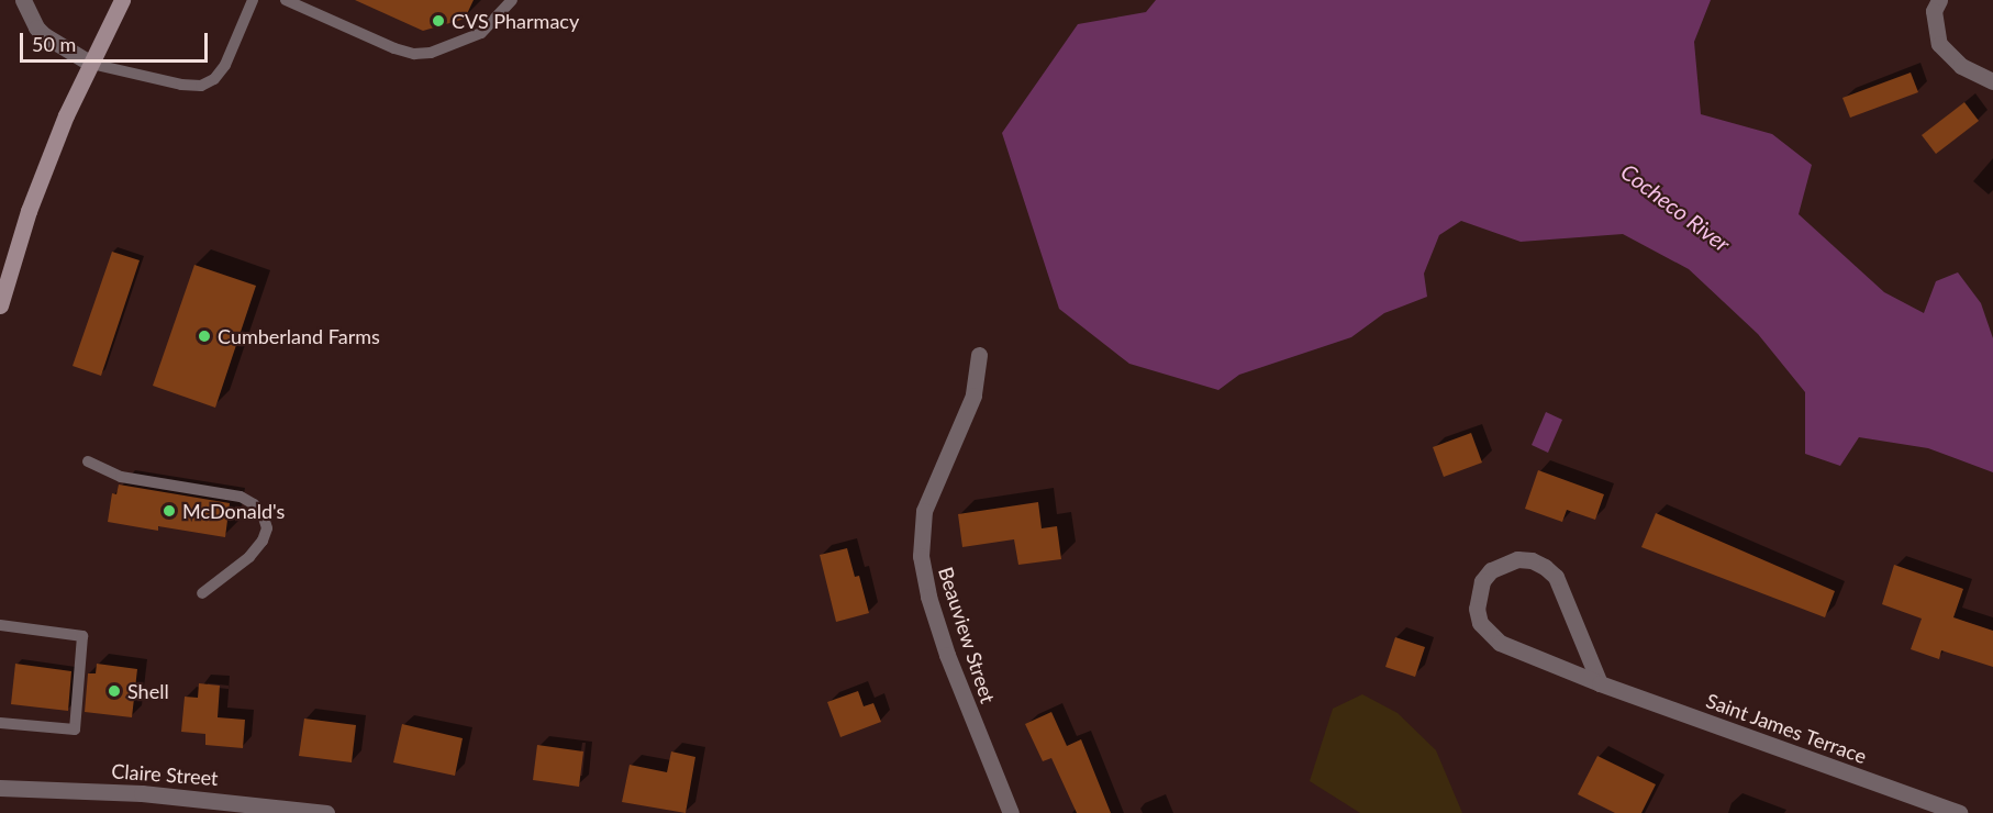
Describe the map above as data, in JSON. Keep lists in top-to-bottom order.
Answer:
{
  "streets": {
    "street": ["Beauview Street", "Saint James Terrace", "Claire Street"]
  },
  "water": ["Cocheco River"],
  "places": [
    "CVS Pharmacy",
    "Cumberland Farms",
    "McDonald's",
    "Shell"
  ],
  "scale_bar": "50 m"
}
